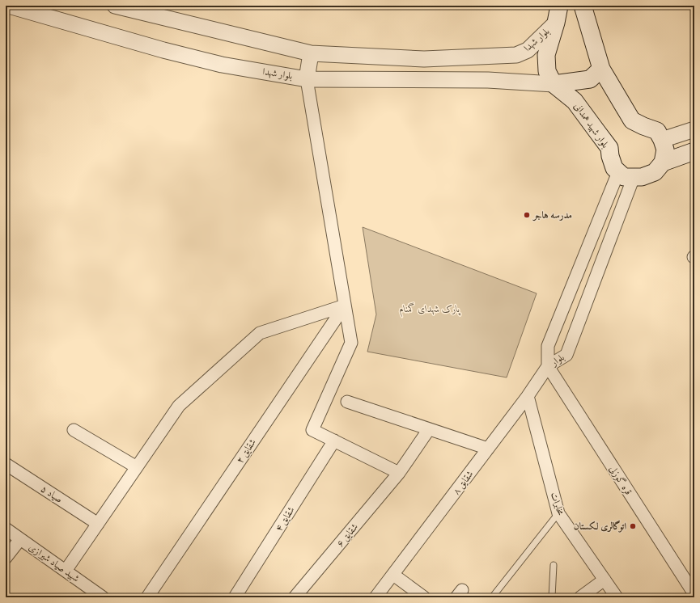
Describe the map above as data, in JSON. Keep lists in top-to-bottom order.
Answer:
{
  "streets": {
    "main road": ["بلوار شهید همدانی"],
    "street": [
      "بلوار شهدا",
      "بلوار",
      "شقایق ۲",
      "قره گوزلی",
      "شقایق ۸",
      "صیاد ۵",
      "مخابرات",
      "شقایق ۴",
      "شقایق ۶",
      "شهید صیاد شیرازی"
    ]
  },
  "crossings": [
    ["بلوار شهدا", "بلوار شهید همدانی"],
    ["بلوار شهید همدانی", "بلوار"],
    ["بلوار", "قره گوزلی"],
    ["بلوار", "شقایق ۸"],
    ["قره گوزلی", "شقایق ۸"],
    ["شقایق ۸", "مخابرات"]
  ],
  "parks": ["پارک شهدای گمنام"],
  "places": ["مدرسه هاجر", "اتوگالری لکستان"]
}
